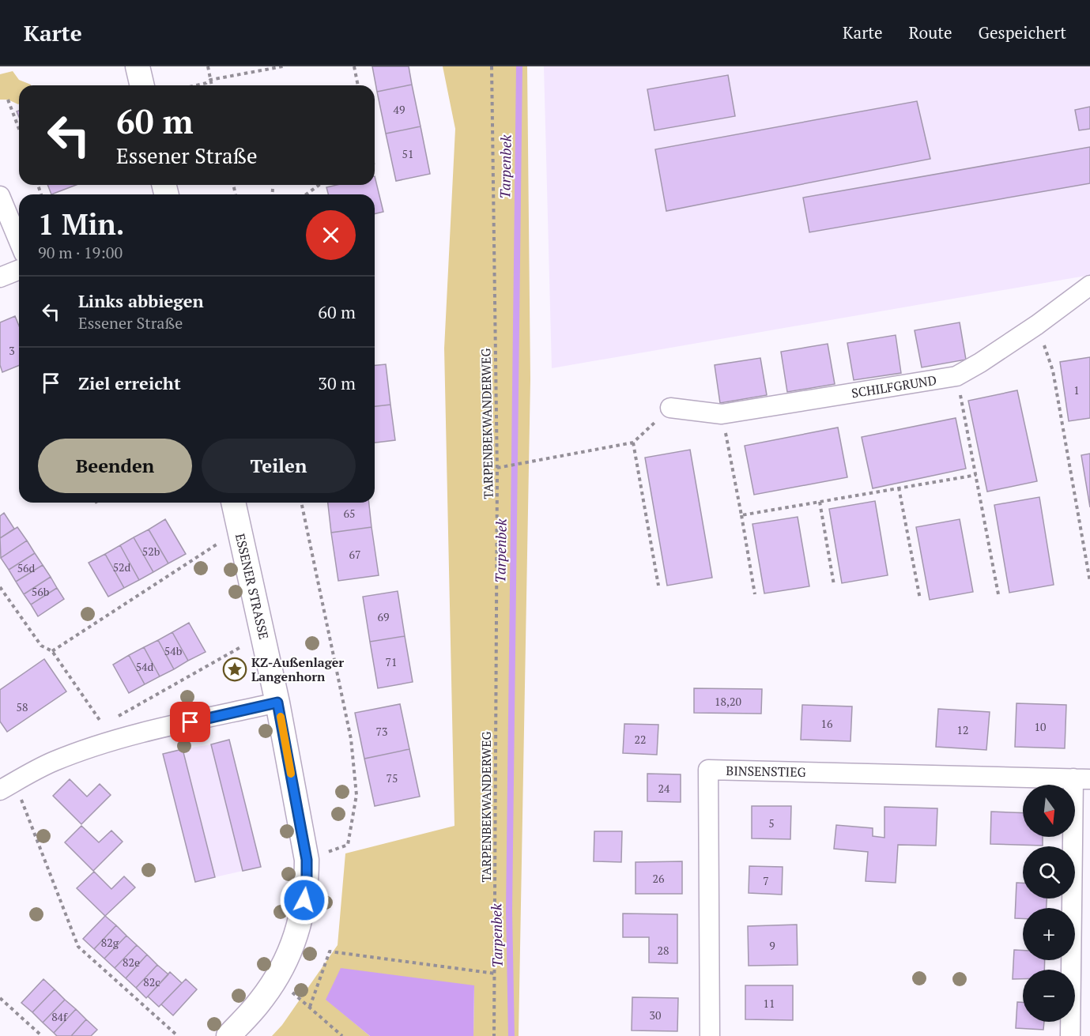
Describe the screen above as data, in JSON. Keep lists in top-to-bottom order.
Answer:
{
  "streets": {
    "street": ["SCHILFGRUND", "ESSENER STRASSE", "BINSENSTIEG"],
    "path": ["TARPENBEKWANDERWEG"]
  },
  "water": ["Tarpenbek"],
  "places": {
    "place": ["KZ-Außenlager Langenhorn"]
  },
  "house_numbers": [
    "49",
    "51",
    "3",
    "1",
    "65",
    "52b",
    "67",
    "52d",
    "56d",
    "56b",
    "69",
    "54b",
    "71",
    "54d",
    "18,20",
    "58",
    "16",
    "10",
    "12",
    "73",
    "22",
    "75",
    "24",
    "5",
    "26",
    "7",
    "82g",
    "9",
    "28",
    "82e",
    "82c",
    "11",
    "30",
    "84f"
  ],
  "north": "bottom",
  "page": {
    "header": "Karte",
    "nav": ["Karte", "Route", "Gespeichert"],
    "turn": ["60 m", "Essener Straße"],
    "heading": ["1 Min.", "90 m · 19:00"],
    "list": [
      {
        "name": "Links abbiegen",
        "note": "Essener Straße",
        "value": "60 m"
      },
      {
        "name": "Ziel erreicht",
        "value": "30 m"
      }
    ],
    "buttons": ["Beenden", "Teilen"],
    "map_buttons": ["+", "−"]
  }
}
